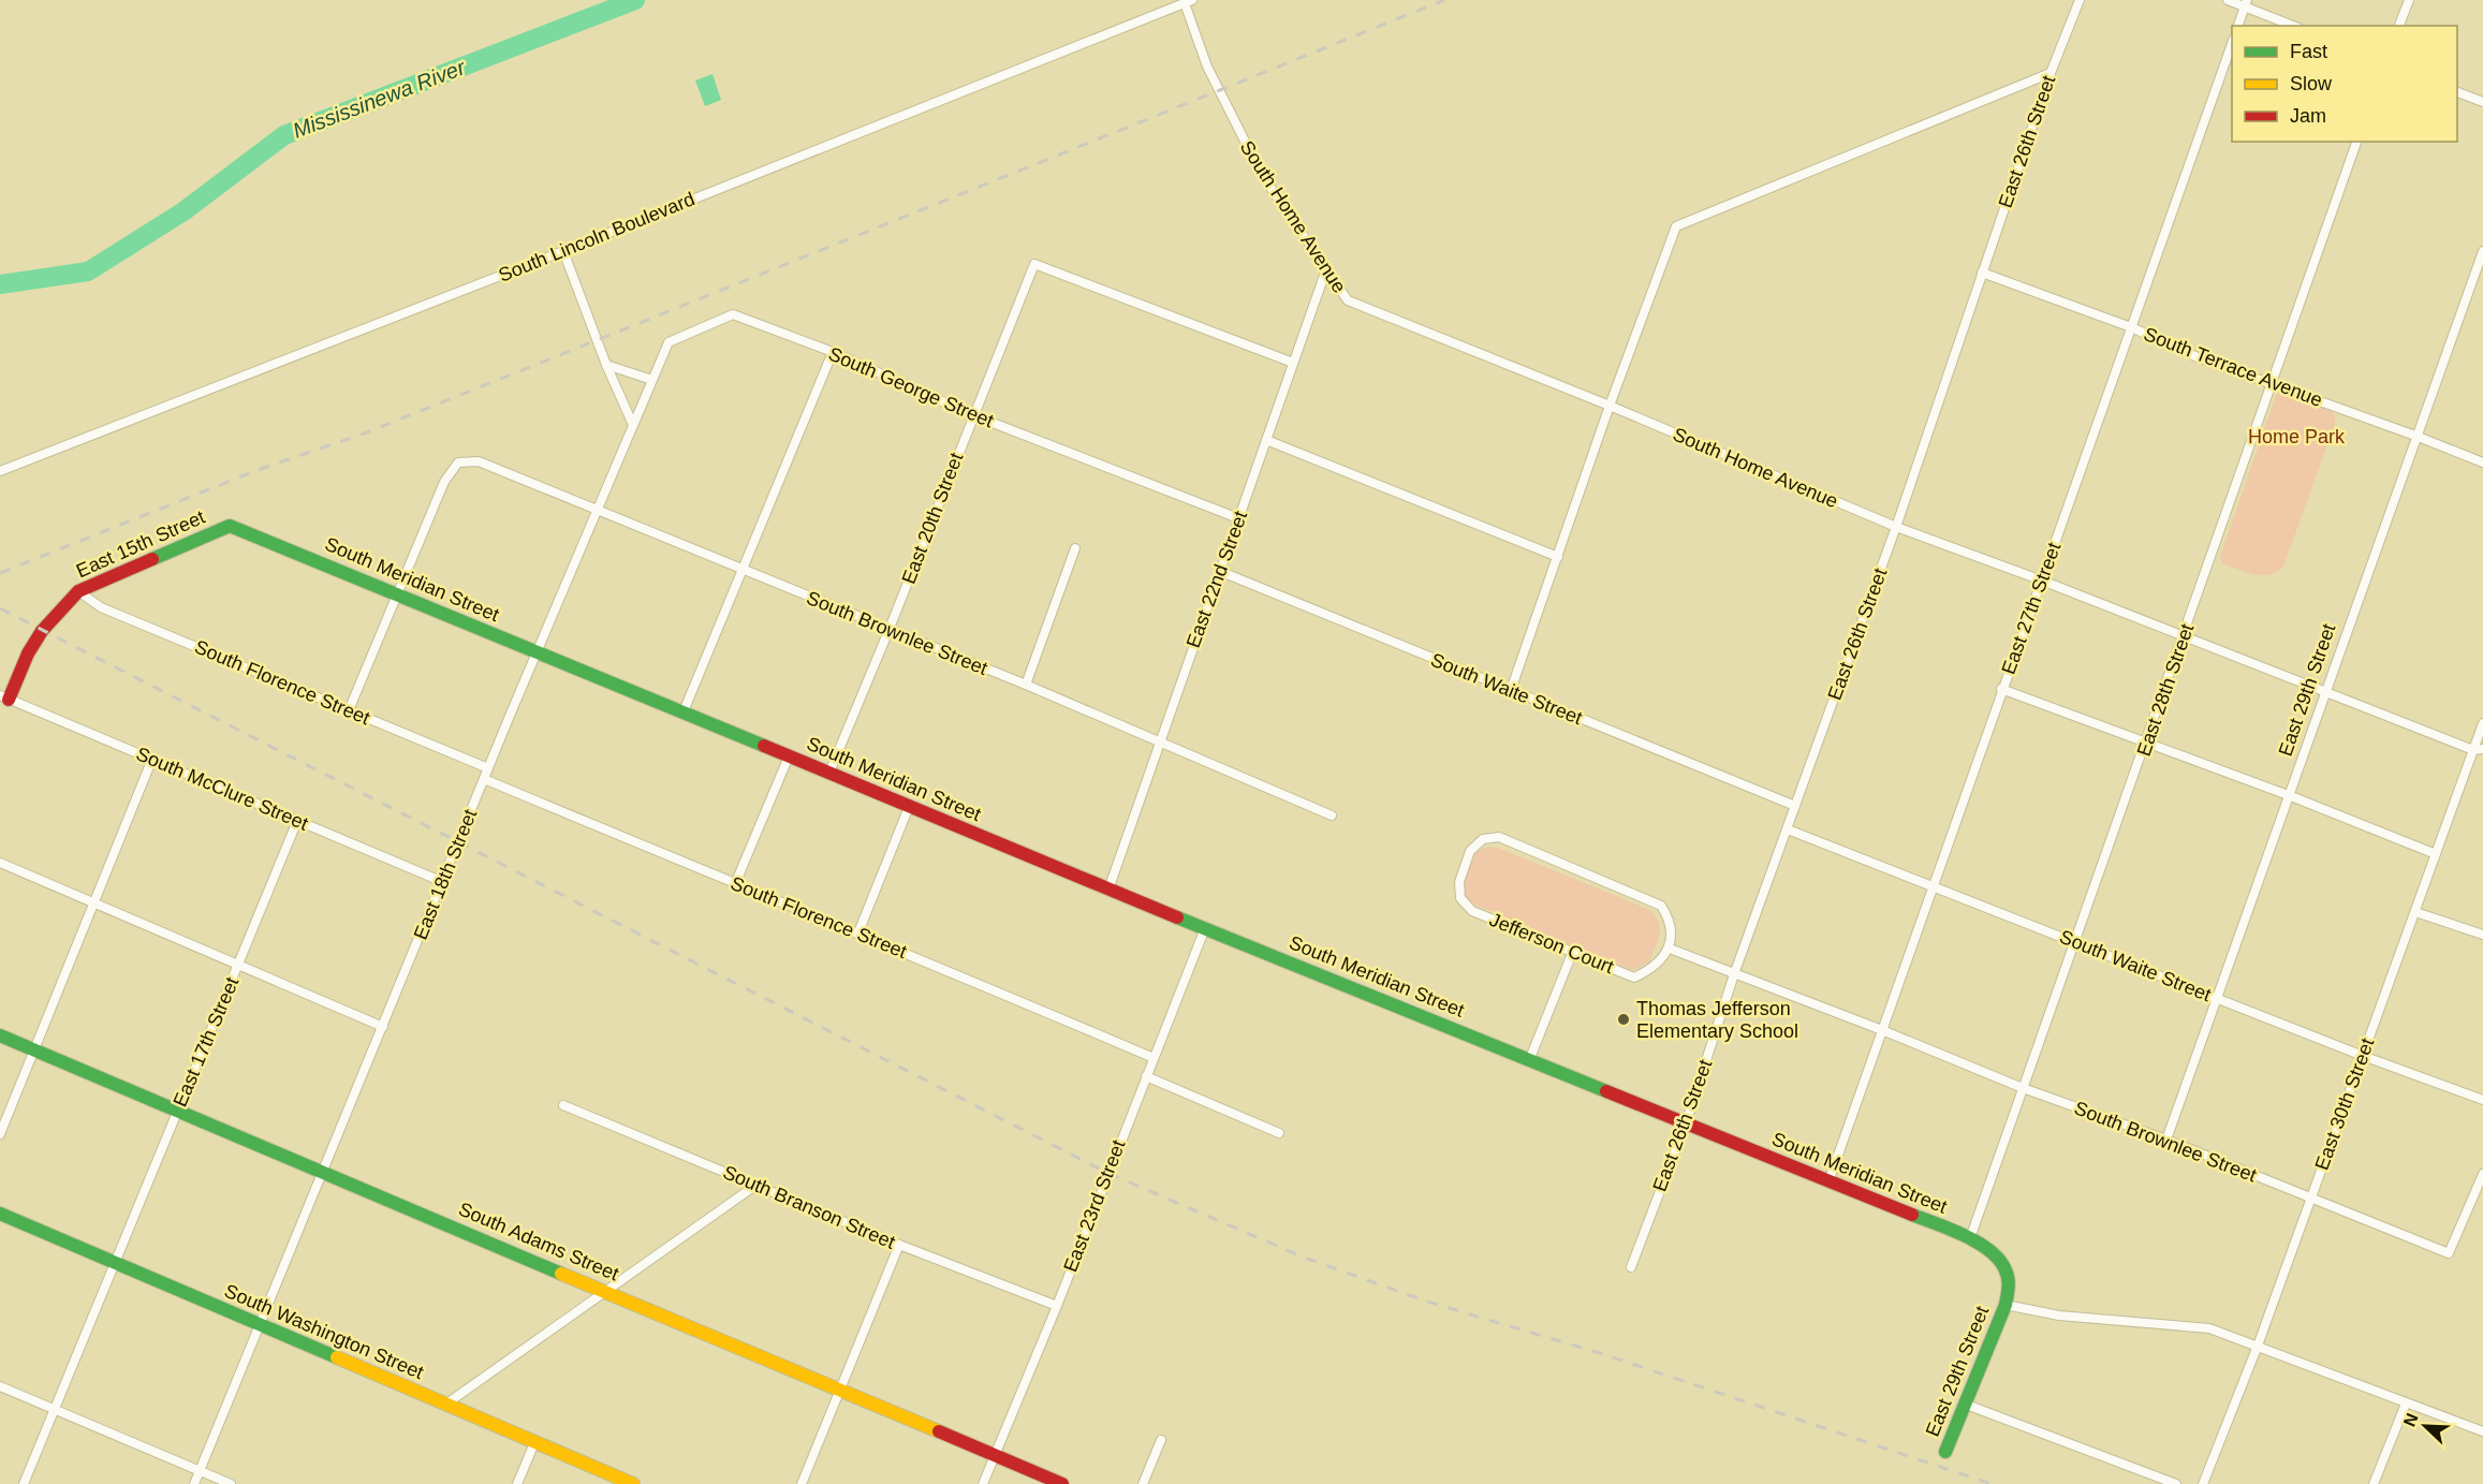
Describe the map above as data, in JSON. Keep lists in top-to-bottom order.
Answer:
{
  "streets": {
    "street": [
      "East 26th Street",
      "South Home Avenue",
      "South Lincoln Boulevard",
      "South Terrace Avenue",
      "South George Street",
      "East 20th Street",
      "East 15th Street",
      "South Meridian Street",
      "East 22nd Street",
      "East 27th Street",
      "South Brownlee Street",
      "South Florence Street",
      "South Waite Street",
      "East 28th Street",
      "East 29th Street",
      "South McClure Street",
      "East 18th Street",
      "Jefferson Court",
      "East 17th Street",
      "East 30th Street",
      "East 23rd Street",
      "South Branson Street",
      "South Adams Street",
      "South Washington Street"
    ]
  },
  "crossings": [
    ["East 26th Street", "South Home Avenue"],
    ["East 26th Street", "South Terrace Avenue"],
    ["East 26th Street", "South Meridian Street"],
    ["East 26th Street", "South Brownlee Street"],
    ["East 26th Street", "South Waite Street"],
    ["South Home Avenue", "South Lincoln Boulevard"],
    ["South Home Avenue", "East 22nd Street"],
    ["South Home Avenue", "East 27th Street"],
    ["South Home Avenue", "East 28th Street"],
    ["South Home Avenue", "East 29th Street"],
    ["South Home Avenue", "East 30th Street"],
    ["South Terrace Avenue", "East 27th Street"],
    ["South Terrace Avenue", "East 28th Street"],
    ["South Terrace Avenue", "East 29th Street"],
    ["South George Street", "East 20th Street"],
    ["South George Street", "East 22nd Street"],
    ["South George Street", "East 18th Street"],
    ["East 20th Street", "South Meridian Street"],
    ["East 20th Street", "East 22nd Street"],
    ["East 20th Street", "South Brownlee Street"],
    ["East 15th Street", "South Meridian Street"],
    ["East 15th Street", "South Florence Street"],
    ["East 15th Street", "South McClure Street"],
    ["South Meridian Street", "East 22nd Street"],
    ["South Meridian Street", "East 27th Street"],
    ["South Meridian Street", "South Brownlee Street"],
    ["South Meridian Street", "East 28th Street"],
    ["South Meridian Street", "East 29th Street"],
    ["South Meridian Street", "East 18th Street"],
    ["South Meridian Street", "East 23rd Street"],
    ["East 22nd Street", "South Brownlee Street"],
    ["East 22nd Street", "South Waite Street"],
    ["East 27th Street", "South Brownlee Street"],
    ["East 27th Street", "South Waite Street"],
    ["South Brownlee Street", "East 28th Street"],
    ["South Brownlee Street", "East 29th Street"],
    ["South Brownlee Street", "East 18th Street"],
    ["South Brownlee Street", "Jefferson Court"],
    ["South Brownlee Street", "East 30th Street"],
    ["South Florence Street", "East 18th Street"],
    ["South Florence Street", "East 23rd Street"],
    ["South Waite Street", "East 28th Street"],
    ["South Waite Street", "East 29th Street"],
    ["South Waite Street", "East 30th Street"],
    ["South McClure Street", "East 18th Street"],
    ["South McClure Street", "East 17th Street"],
    ["East 18th Street", "South Adams Street"],
    ["East 18th Street", "South Washington Street"],
    ["East 17th Street", "South Adams Street"],
    ["East 17th Street", "South Washington Street"],
    ["East 23rd Street", "South Branson Street"],
    ["East 23rd Street", "South Adams Street"]
  ],
  "water": ["Mississinewa River"],
  "parks": ["Home Park"],
  "places": ["Thomas Jefferson Elementary School"],
  "legend": ["Fast", "Slow", "Jam"],
  "north": "top left"
}
